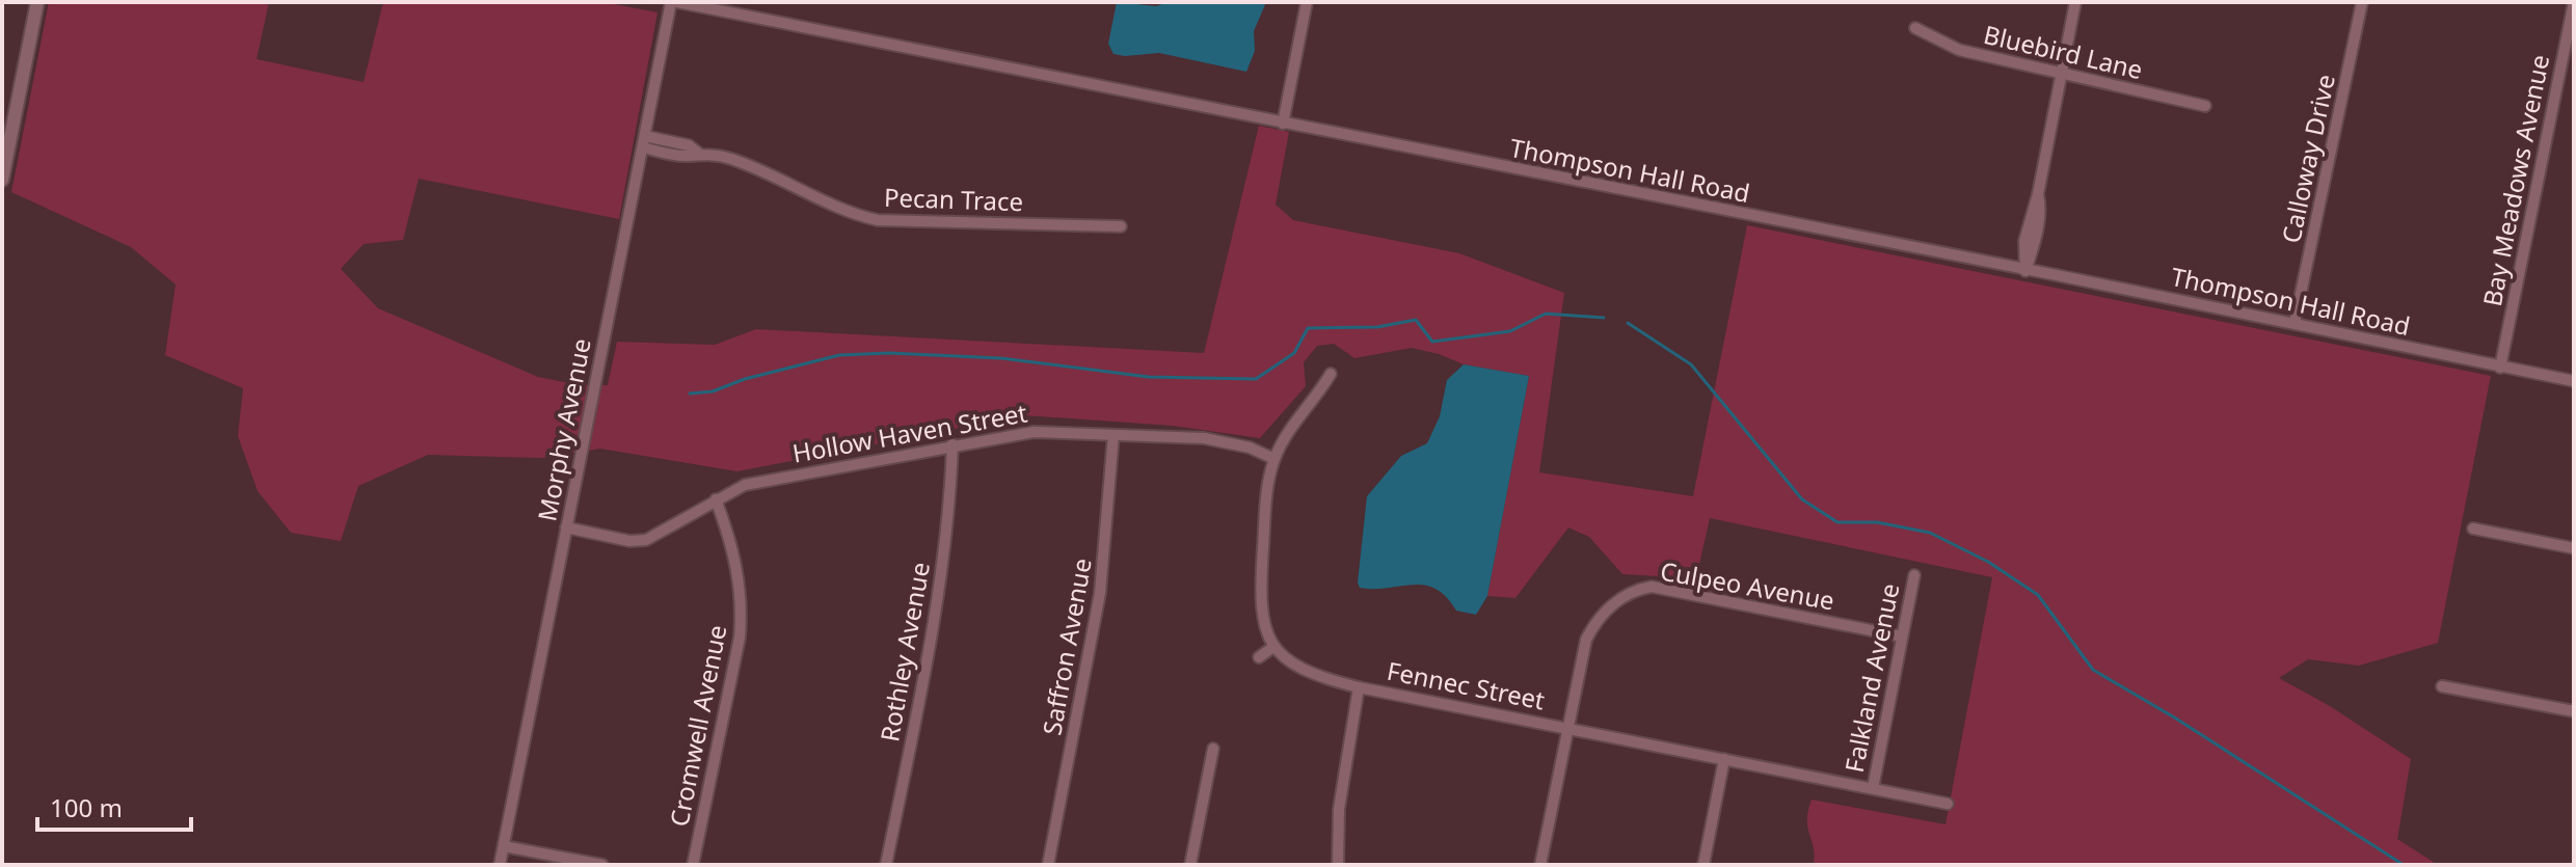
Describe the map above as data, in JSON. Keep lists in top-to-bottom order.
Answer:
{
  "streets": {
    "street": [
      "Bluebird Lane",
      "Calloway Drive",
      "Thompson Hall Road",
      "Bay Meadows Avenue",
      "Pecan Trace",
      "Morphy Avenue",
      "Hollow Haven Street",
      "Culpeo Avenue",
      "Saffron Avenue",
      "Rothley Avenue",
      "Falkland Avenue",
      "Fennec Street",
      "Cromwell Avenue"
    ]
  },
  "crossings": [
    ["Calloway Drive", "Thompson Hall Road"],
    ["Thompson Hall Road", "Bay Meadows Avenue"],
    ["Thompson Hall Road", "Morphy Avenue"],
    ["Pecan Trace", "Morphy Avenue"],
    ["Morphy Avenue", "Hollow Haven Street"],
    ["Hollow Haven Street", "Saffron Avenue"],
    ["Hollow Haven Street", "Rothley Avenue"],
    ["Hollow Haven Street", "Cromwell Avenue"],
    ["Culpeo Avenue", "Falkland Avenue"],
    ["Culpeo Avenue", "Fennec Street"],
    ["Falkland Avenue", "Fennec Street"]
  ],
  "scale_bar": "100 m"
}
